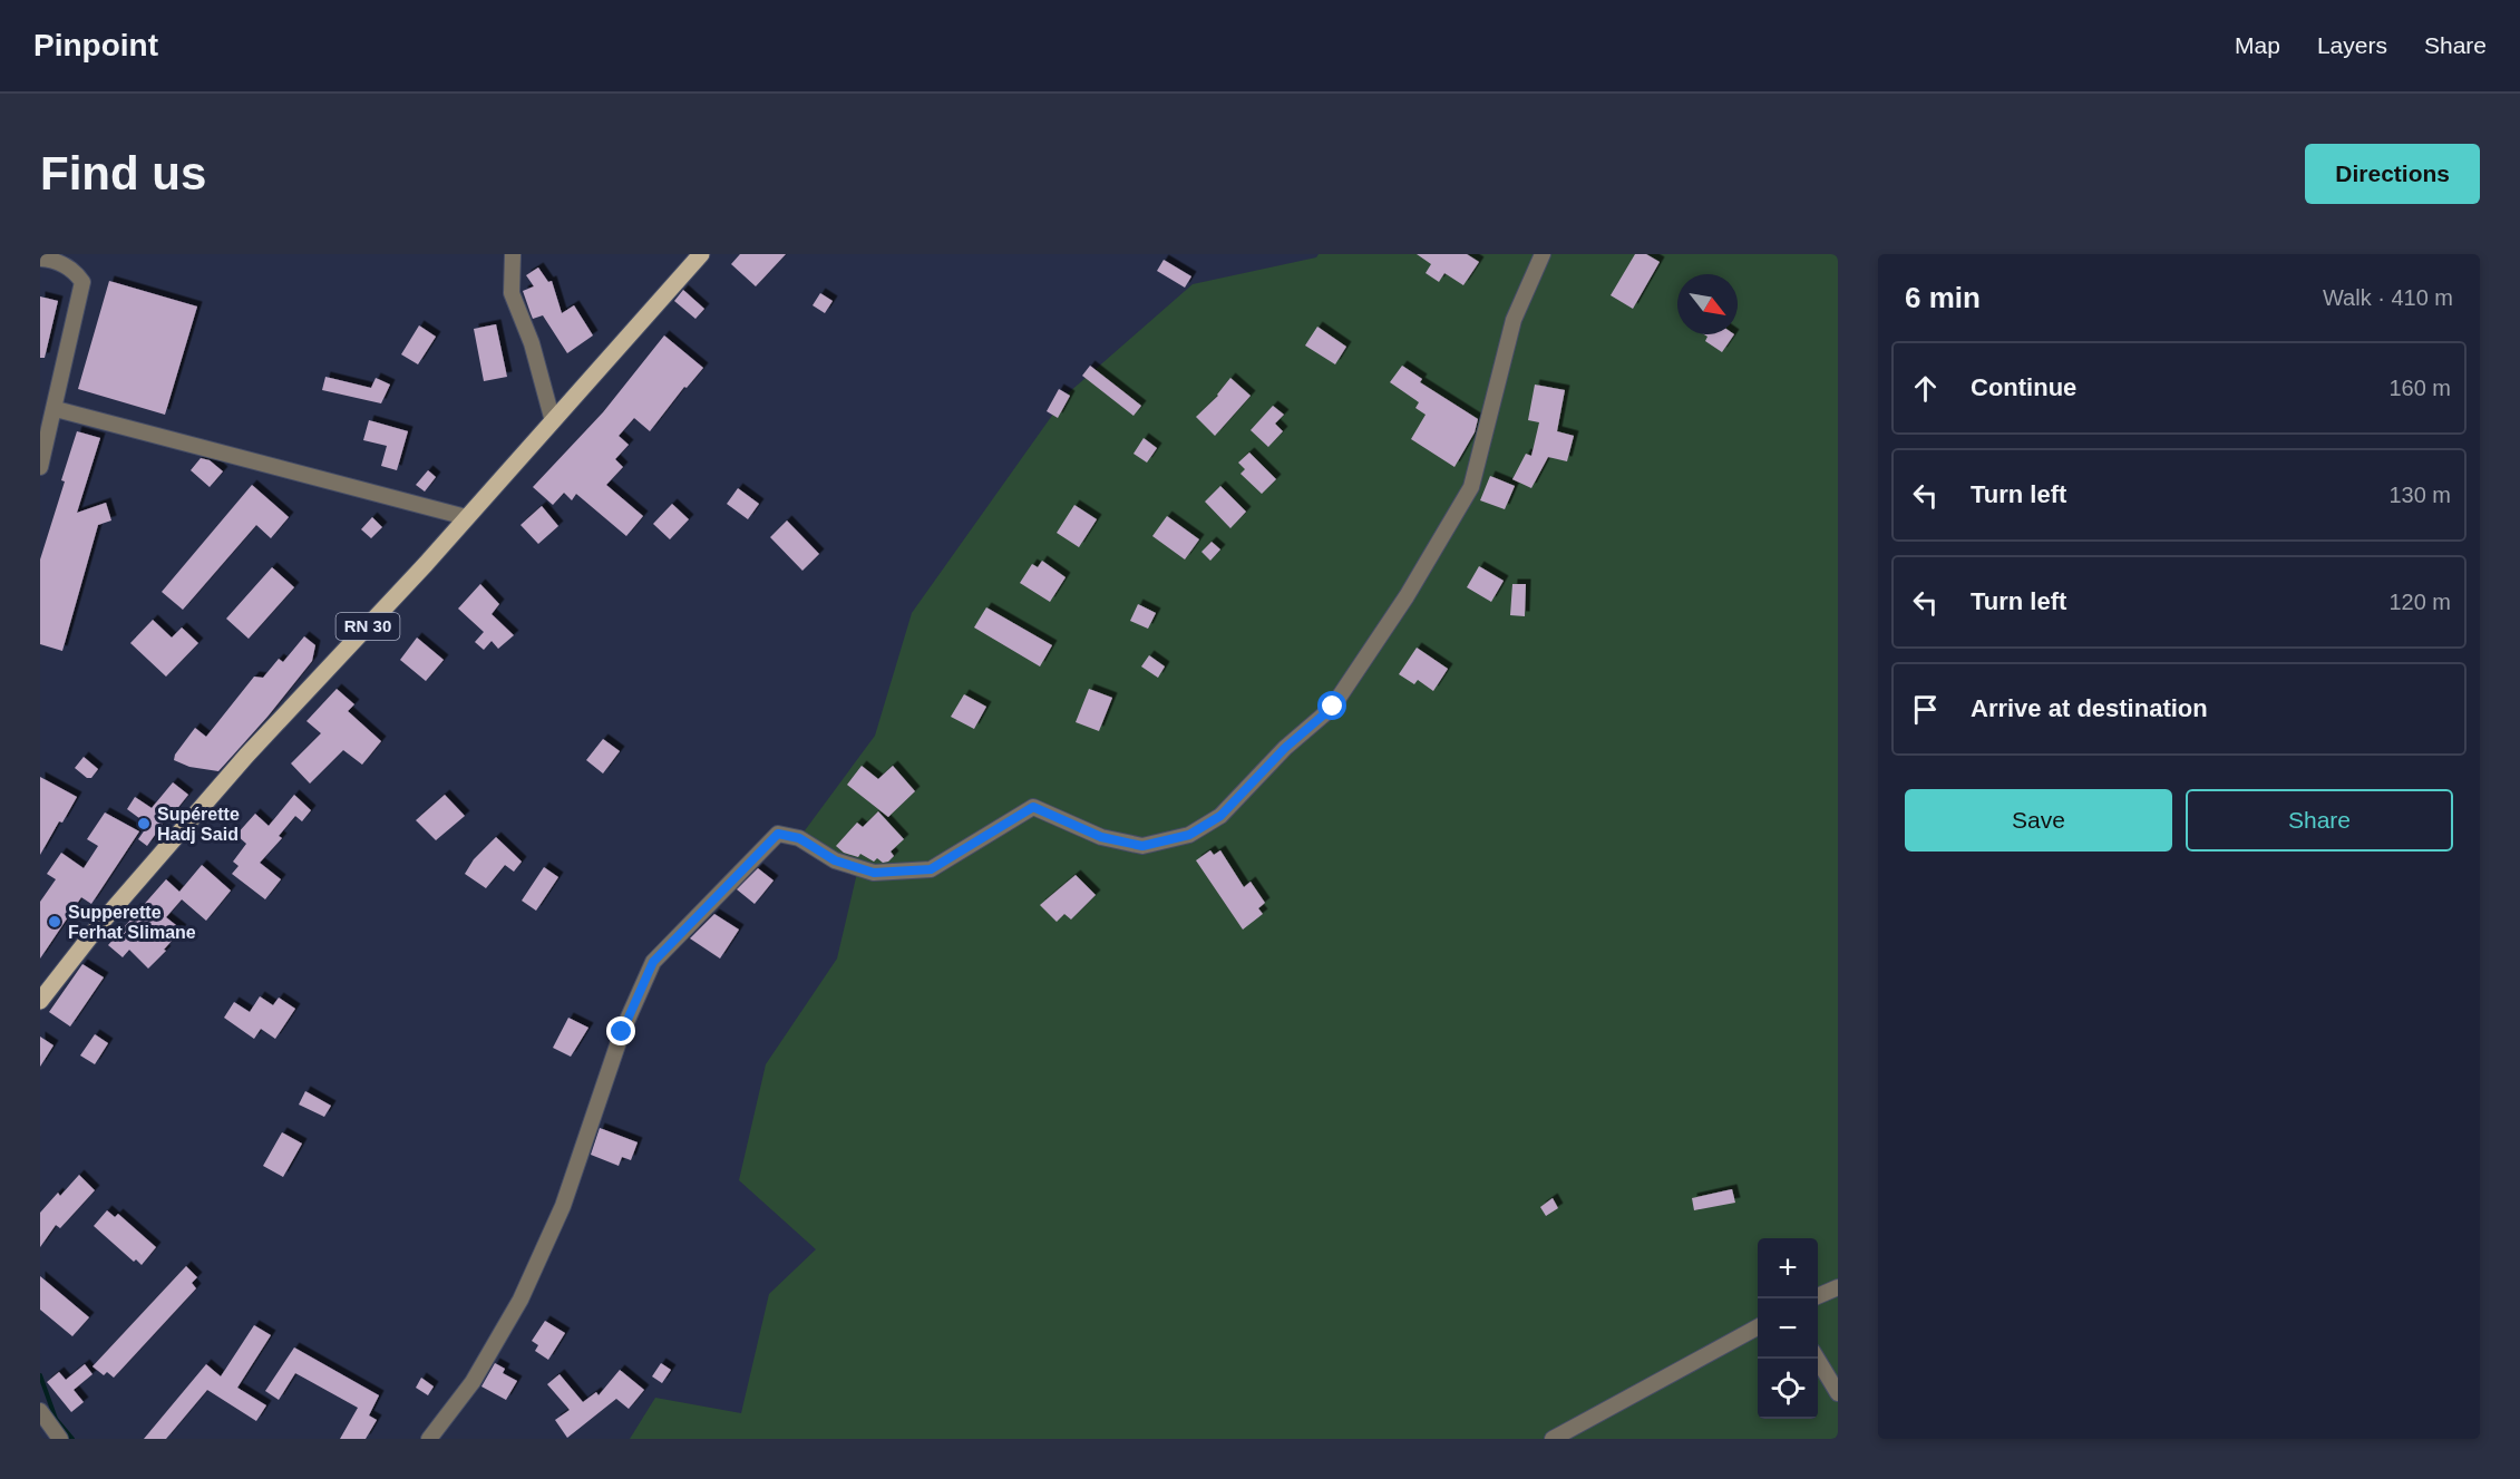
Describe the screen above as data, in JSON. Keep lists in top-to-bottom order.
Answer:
{
  "streets": {
    "main road": ["RN 30"]
  },
  "places": ["Supérette Hadj Said", "Supperette Ferhat Slimane"],
  "north": "bottom right",
  "page": {
    "header": "Pinpoint",
    "nav": ["Map", "Layers", "Share"],
    "buttons": [
      "Directions",
      ["Save", "Share"]
    ],
    "title": "Find us",
    "heading": ["6 min", "Walk · 410 m"],
    "list": [
      ["Continue", "160 m"],
      ["Turn left", "130 m"],
      ["Turn left", "120 m"],
      "Arrive at destination"
    ],
    "map_buttons": ["+", "−"]
  }
}
